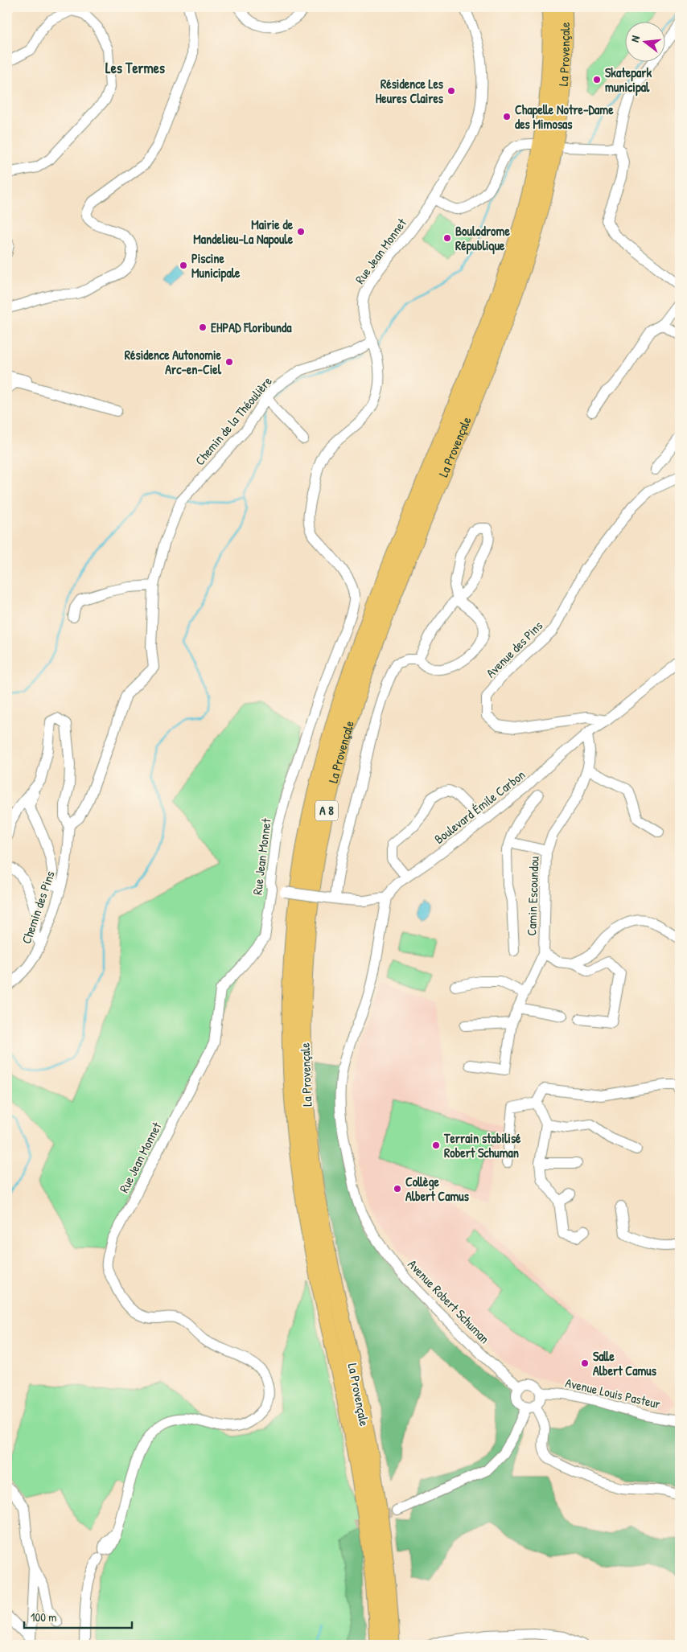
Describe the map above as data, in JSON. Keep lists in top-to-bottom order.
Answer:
{
  "streets": {
    "highway": ["La Provençale", "A 8"],
    "street": [
      "Rue Jean Monnet",
      "Chemin de la Théoulière",
      "Avenue des Pins",
      "Boulevard Émile Carbon",
      "Camin Escoundou",
      "Chemin des Pins",
      "Avenue Robert Schuman",
      "Avenue Louis Pasteur"
    ]
  },
  "crossings": [
    ["Rue Jean Monnet", "Chemin de la Théoulière"],
    ["Chemin de la Théoulière", "Chemin des Pins"],
    ["Avenue des Pins", "Boulevard Émile Carbon"],
    ["Boulevard Émile Carbon", "Camin Escoundou"],
    ["Boulevard Émile Carbon", "Avenue Robert Schuman"],
    ["Avenue Robert Schuman", "Avenue Louis Pasteur"]
  ],
  "districts": ["Les Termes"],
  "places": [
    "Skatepark municipal",
    "Résidence Les Heures Claires",
    "Chapelle Notre-Dame des Mimosas",
    "Mairie de Mandelieu-La Napoule",
    "Boulodrome République",
    "Piscine Municipale",
    "EHPAD Floribunda",
    "Résidence Autonomie Arc-en-Ciel",
    "Terrain stabilisé Robert Schuman",
    "Collège Albert Camus",
    "Salle Albert Camus"
  ],
  "scale_bar": "100 m",
  "north": "left"
}
